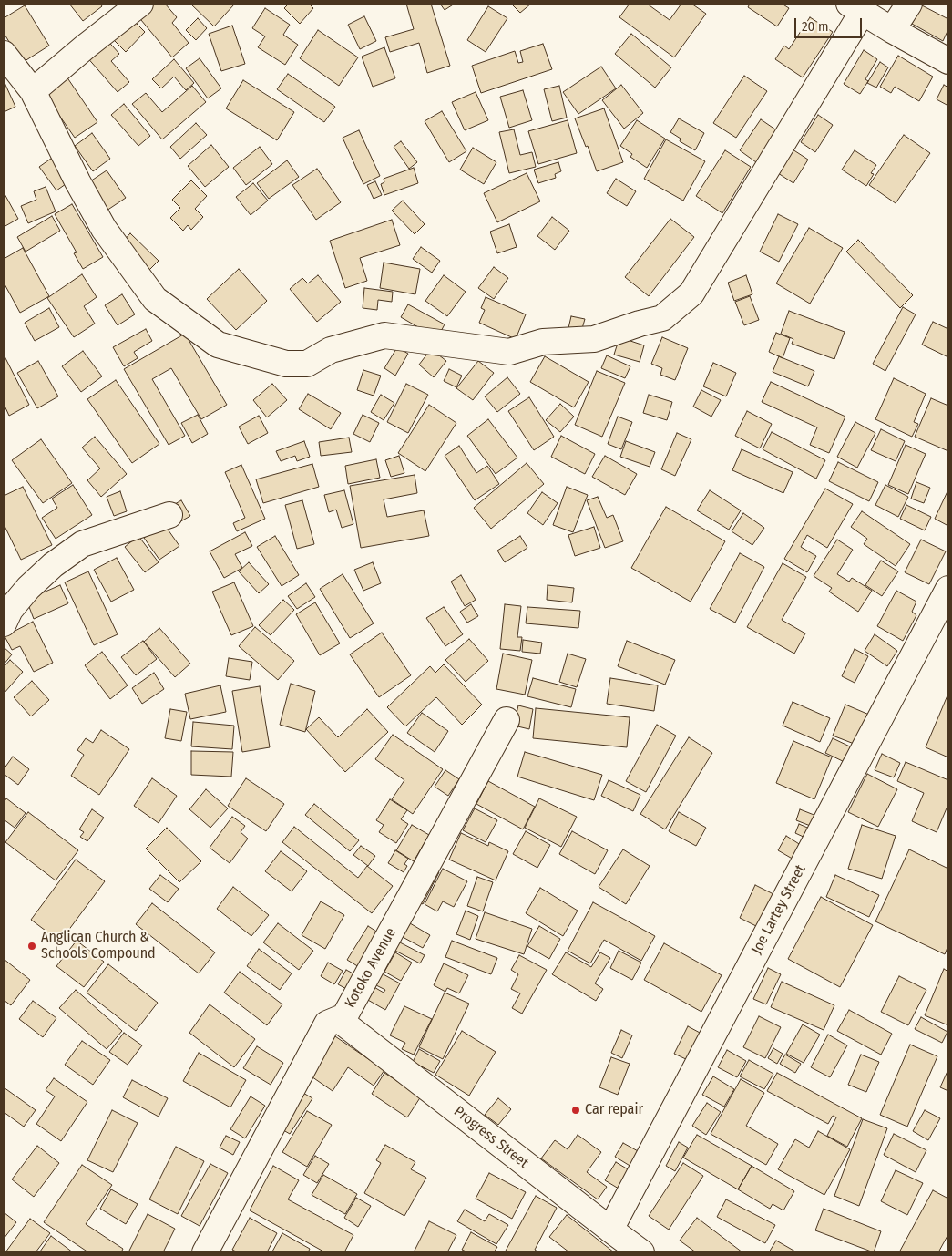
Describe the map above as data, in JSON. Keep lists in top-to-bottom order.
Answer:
{
  "streets": {
    "street": ["Joe Lartey Street", "Kotoko Avenue", "Progress Street"]
  },
  "crossings": [
    ["Joe Lartey Street", "Progress Street"],
    ["Kotoko Avenue", "Progress Street"]
  ],
  "places": ["Anglican Church & Schools Compound", "Car repair"],
  "scale_bar": "20 m"
}
